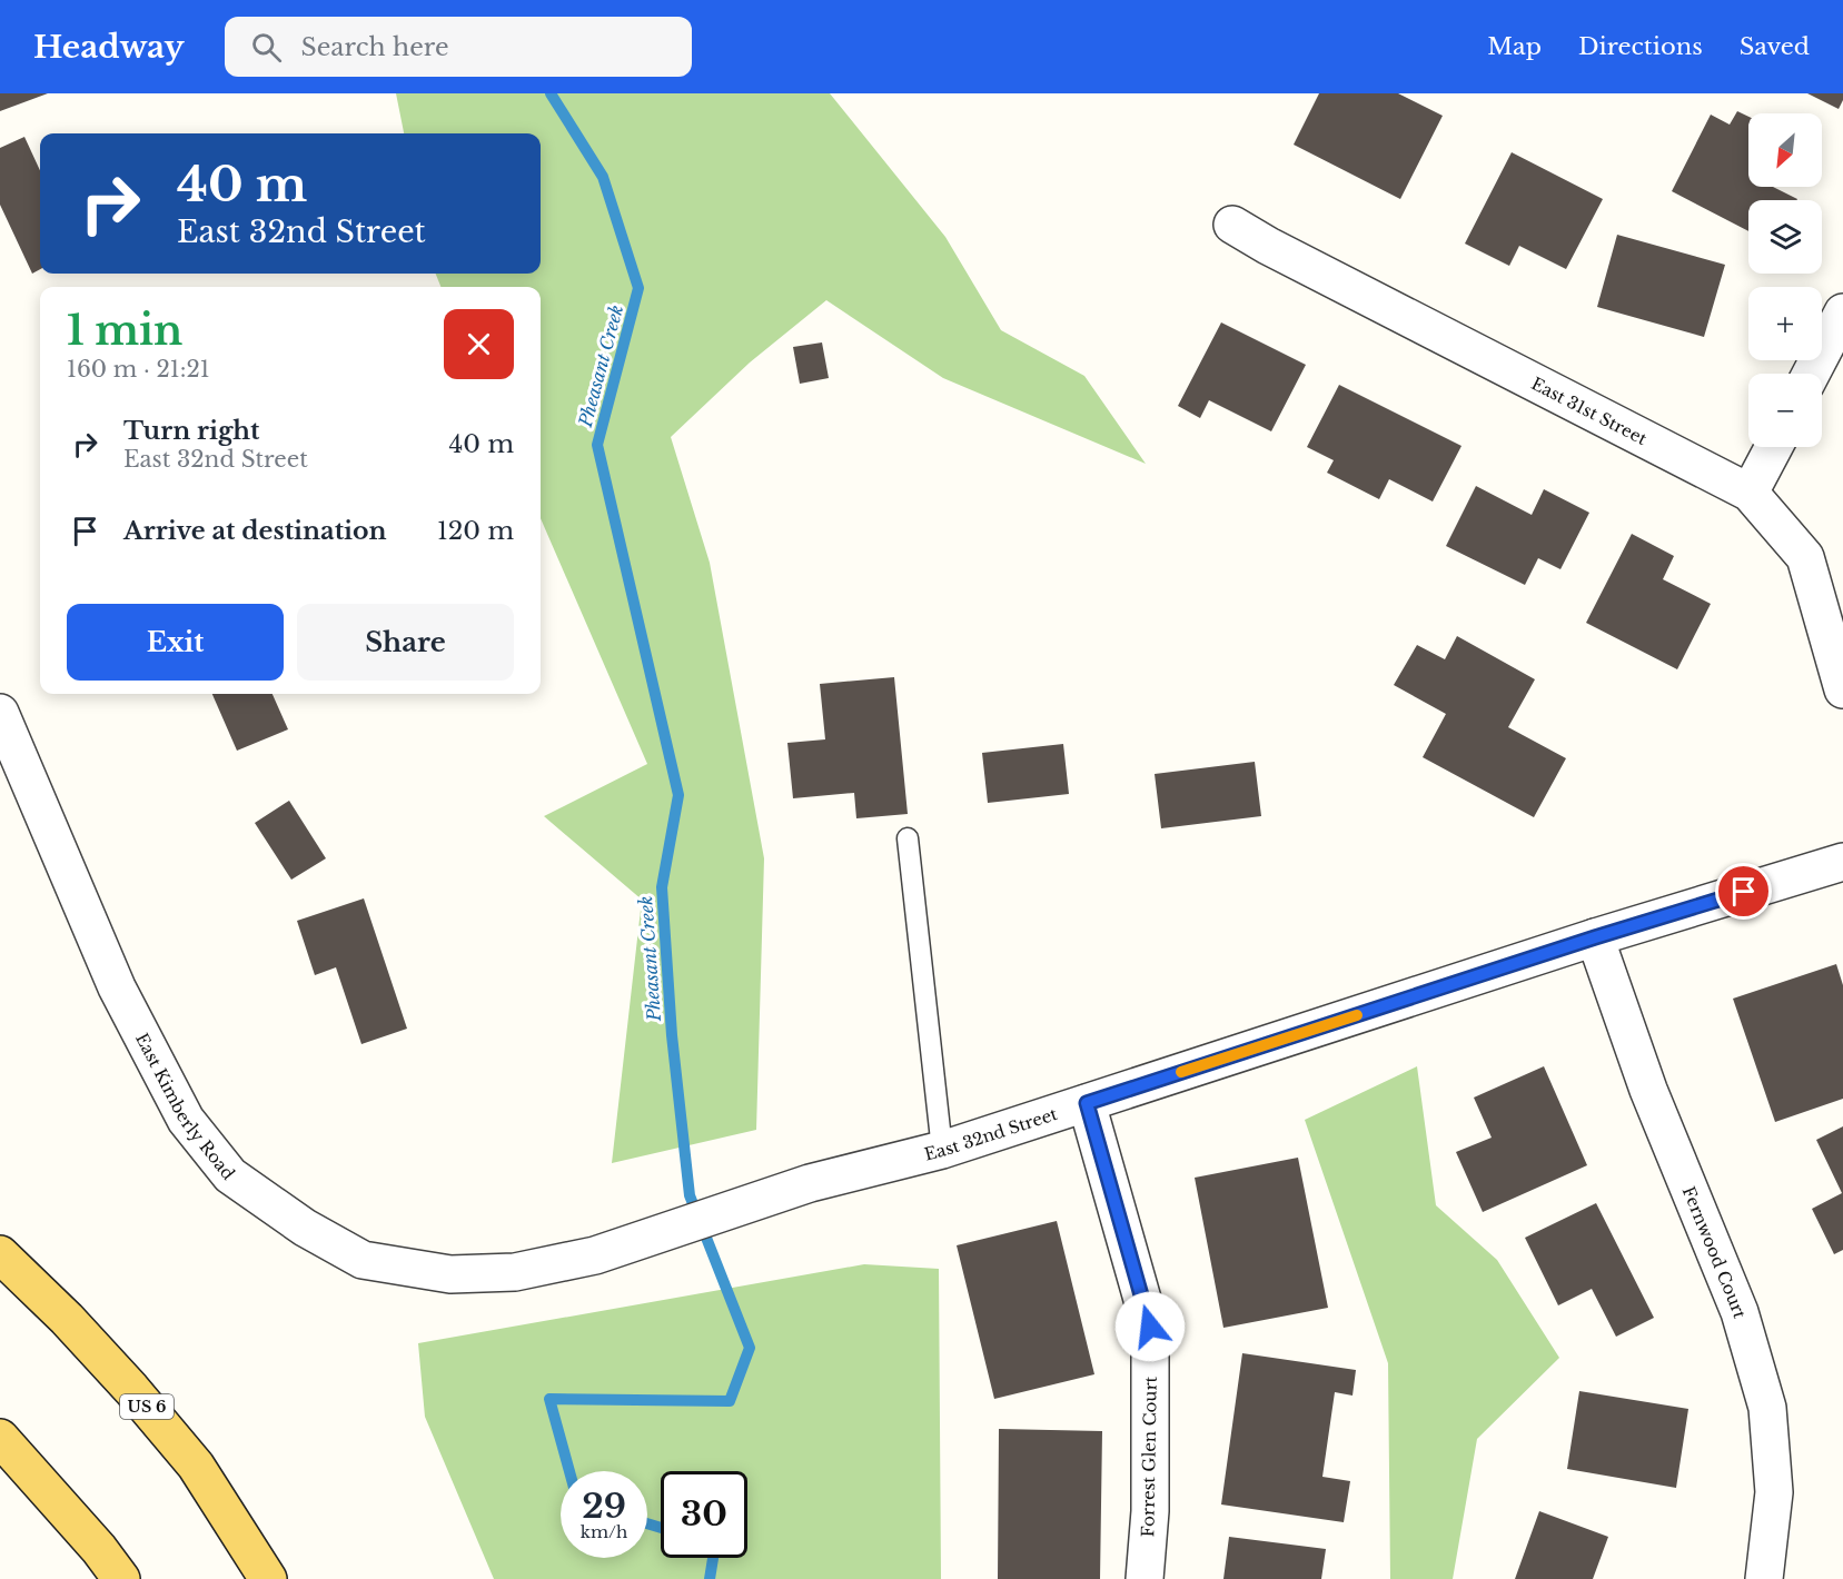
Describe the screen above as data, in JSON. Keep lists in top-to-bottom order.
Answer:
{
  "streets": {
    "main road": ["US 6"],
    "street": [
      "East 31st Street",
      "East Kimberly Road",
      "East 32nd Street",
      "Fernwood Court",
      "Forrest Glen Court"
    ]
  },
  "crossings": [
    ["East Kimberly Road", "East 32nd Street"],
    ["East 32nd Street", "Fernwood Court"],
    ["East 32nd Street", "Forrest Glen Court"]
  ],
  "water": ["Pheasant Creek"],
  "north": "bottom left",
  "page": {
    "header": "Headway",
    "search": "Search here",
    "nav": ["Map", "Directions", "Saved"],
    "map_buttons": ["+", "−"],
    "turn": ["40 m", "East 32nd Street"],
    "heading": ["1 min", "160 m · 21:21"],
    "list": [
      {
        "name": "Turn right",
        "note": "East 32nd Street",
        "value": "40 m"
      },
      {
        "name": "Arrive at destination",
        "value": "120 m"
      }
    ],
    "buttons": ["Exit", "Share"],
    "speed": "29 km/h",
    "limit": "30"
  }
}
